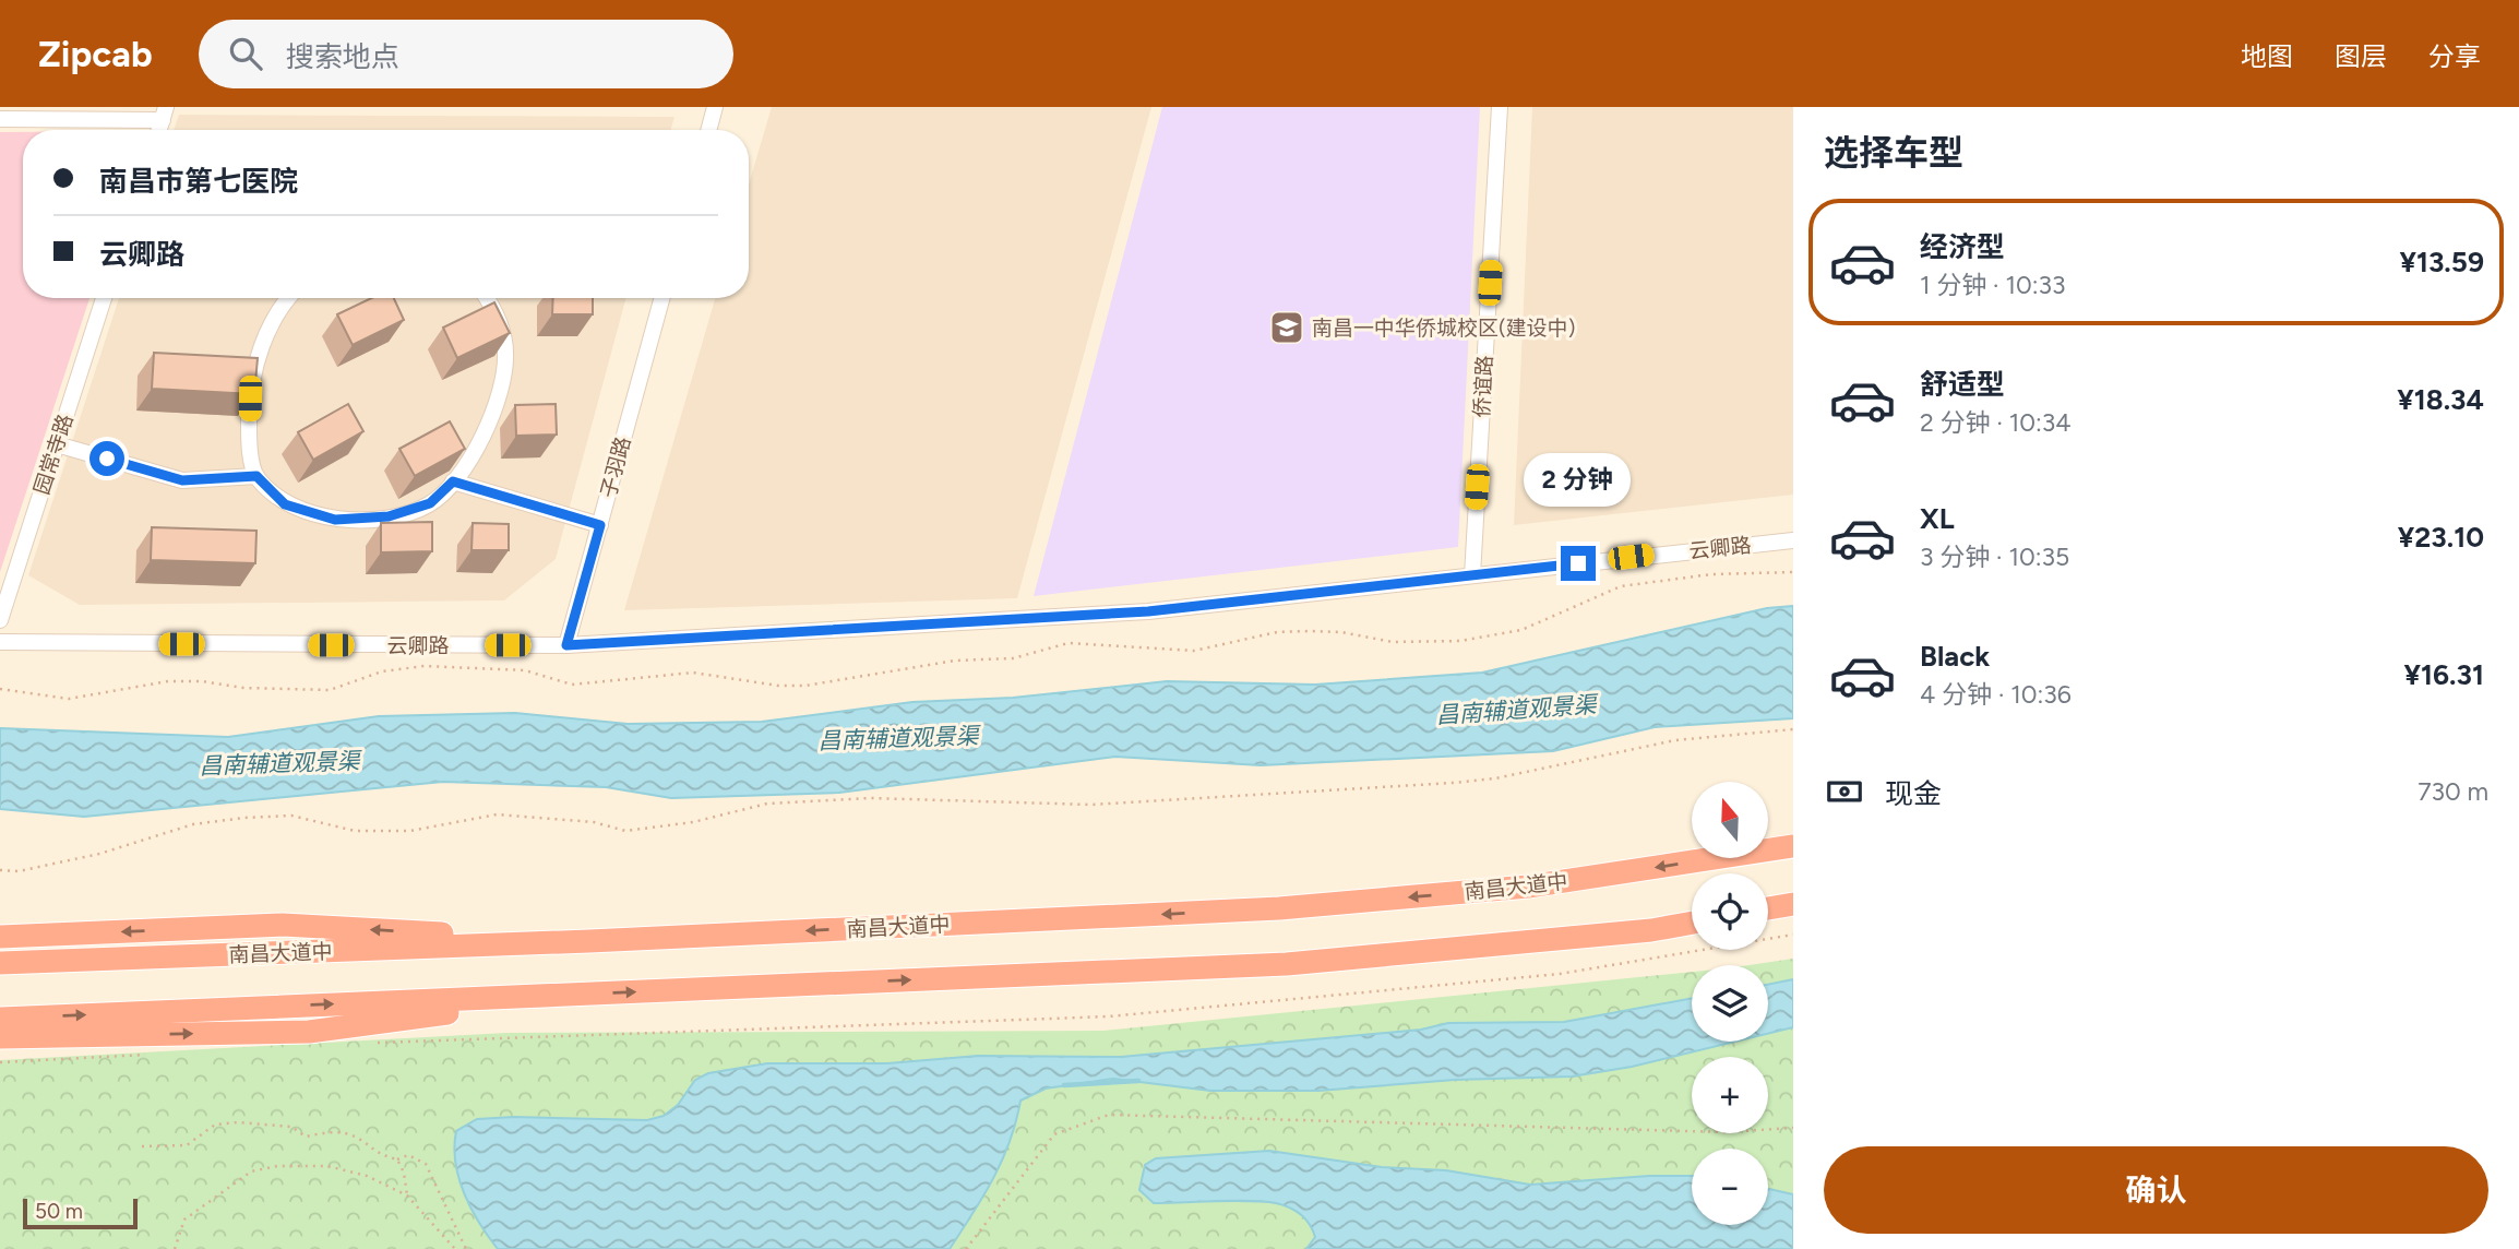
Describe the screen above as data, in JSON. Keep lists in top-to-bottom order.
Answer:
{
  "streets": {
    "highway": ["南昌大道中"],
    "street": [
      "侨谊路",
      "园常寺路",
      "子羽路",
      "云卿路"
    ]
  },
  "crossings": [
    ["侨谊路", "云卿路"],
    ["子羽路", "云卿路"]
  ],
  "water": ["昌南辅道观景渠"],
  "places": {
    "school or university": ["南昌一中华侨城校区(建设中)"]
  },
  "scale_bar": "50 m",
  "north": "top",
  "page": {
    "header": "Zipcab",
    "search": "搜索地点",
    "nav": ["地图", "图层", "分享"],
    "heading": "选择车型",
    "banner": ["南昌市第七医院", "云卿路"],
    "list": [
      {
        "name": "经济型",
        "note": "1 分钟 · 10:33",
        "value": "¥13.59"
      },
      {
        "name": "舒适型",
        "note": "2 分钟 · 10:34",
        "value": "¥18.34"
      },
      {
        "name": "XL",
        "note": "3 分钟 · 10:35",
        "value": "¥23.10"
      },
      {
        "name": "Black",
        "note": "4 分钟 · 10:36",
        "value": "¥16.31"
      }
    ],
    "bubble": "2 分钟",
    "pay": ["现金", "730 m"],
    "map_buttons": ["+", "−"],
    "buttons": "确认",
    "scale": "50 m"
  }
}
